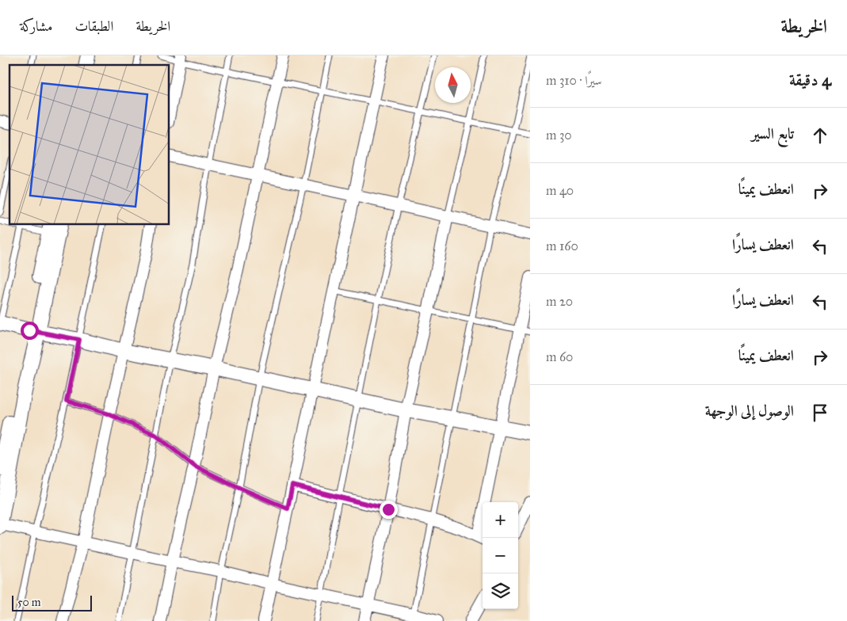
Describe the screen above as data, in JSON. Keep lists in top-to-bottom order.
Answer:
{
  "scale_bar": "50 m",
  "north": "top",
  "page": {
    "header": "الخريطة",
    "nav": ["الخريطة", "الطبقات", "مشاركة"],
    "heading": ["4 دقيقة", "سيرًا · 310 m"],
    "list": [
      ["تابع السير", "30 m"],
      ["انعطف يمينًا", "40 m"],
      ["انعطف يسارًا", "160 m"],
      ["انعطف يسارًا", "20 m"],
      ["انعطف يمينًا", "60 m"],
      "الوصول إلى الوجهة"
    ],
    "map_buttons": ["+", "−"],
    "scale": "50 m"
  }
}
